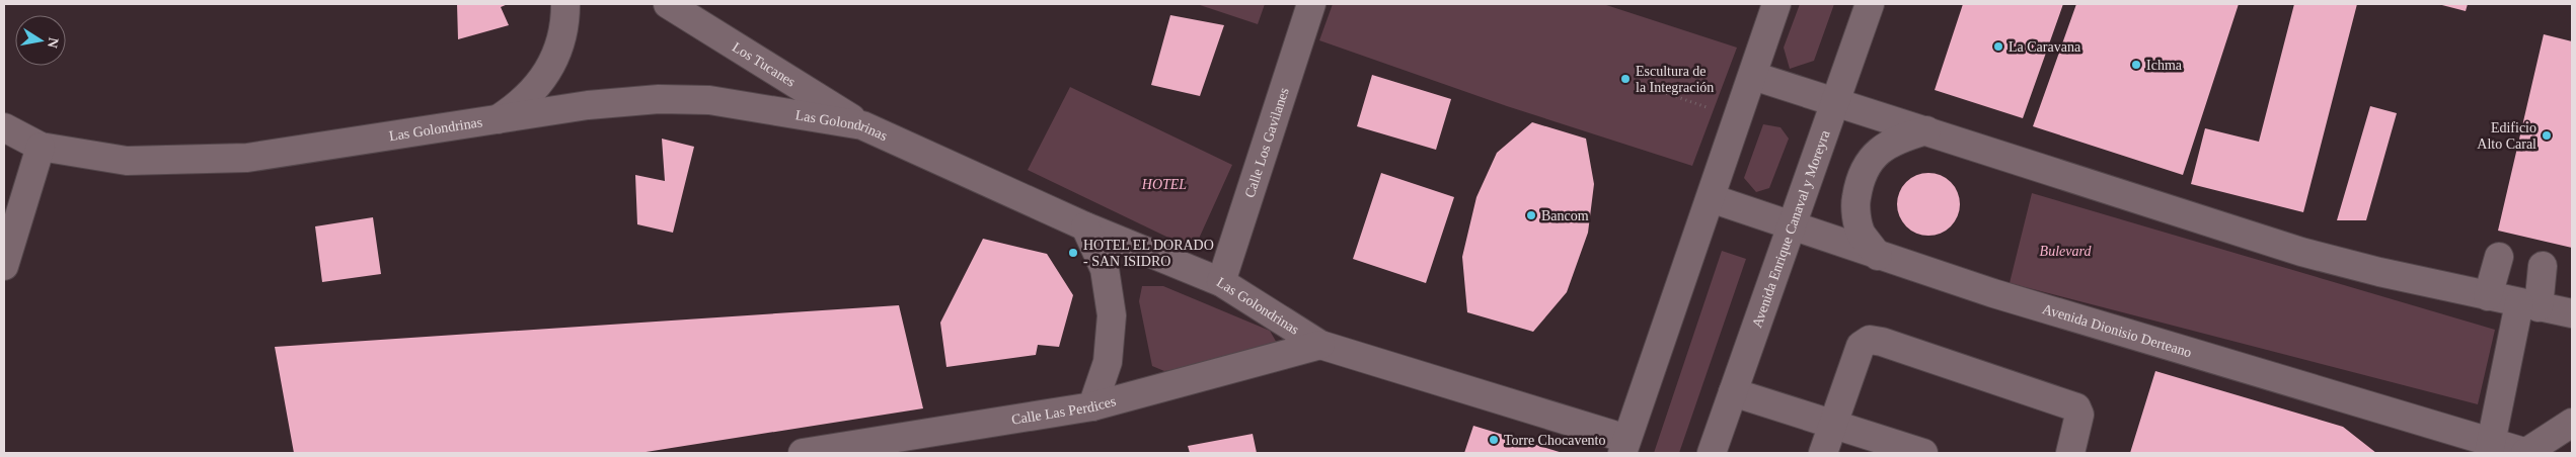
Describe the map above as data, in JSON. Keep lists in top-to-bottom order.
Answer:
{
  "streets": {
    "street": [
      "Los Tucanes",
      "Las Golondrinas",
      "Calle Los Gavilanes",
      "Avenida Enrique Canaval y Moreyra",
      "Avenida Dionisio Derteano",
      "Calle Las Perdices"
    ]
  },
  "crossings": [
    ["Los Tucanes", "Las Golondrinas"],
    ["Las Golondrinas", "Calle Los Gavilanes"],
    ["Las Golondrinas", "Calle Las Perdices"],
    ["Avenida Enrique Canaval y Moreyra", "Avenida Dionisio Derteano"]
  ],
  "parks": ["HOTEL", "Bulevard"],
  "places": [
    "La Caravana",
    "Ichma",
    "Escultura de la Integración",
    "Edificio Alto Caral",
    "Bancom",
    "HOTEL EL DORADO - SAN ISIDRO",
    "Torre Chocavento"
  ],
  "north": "right"
}
